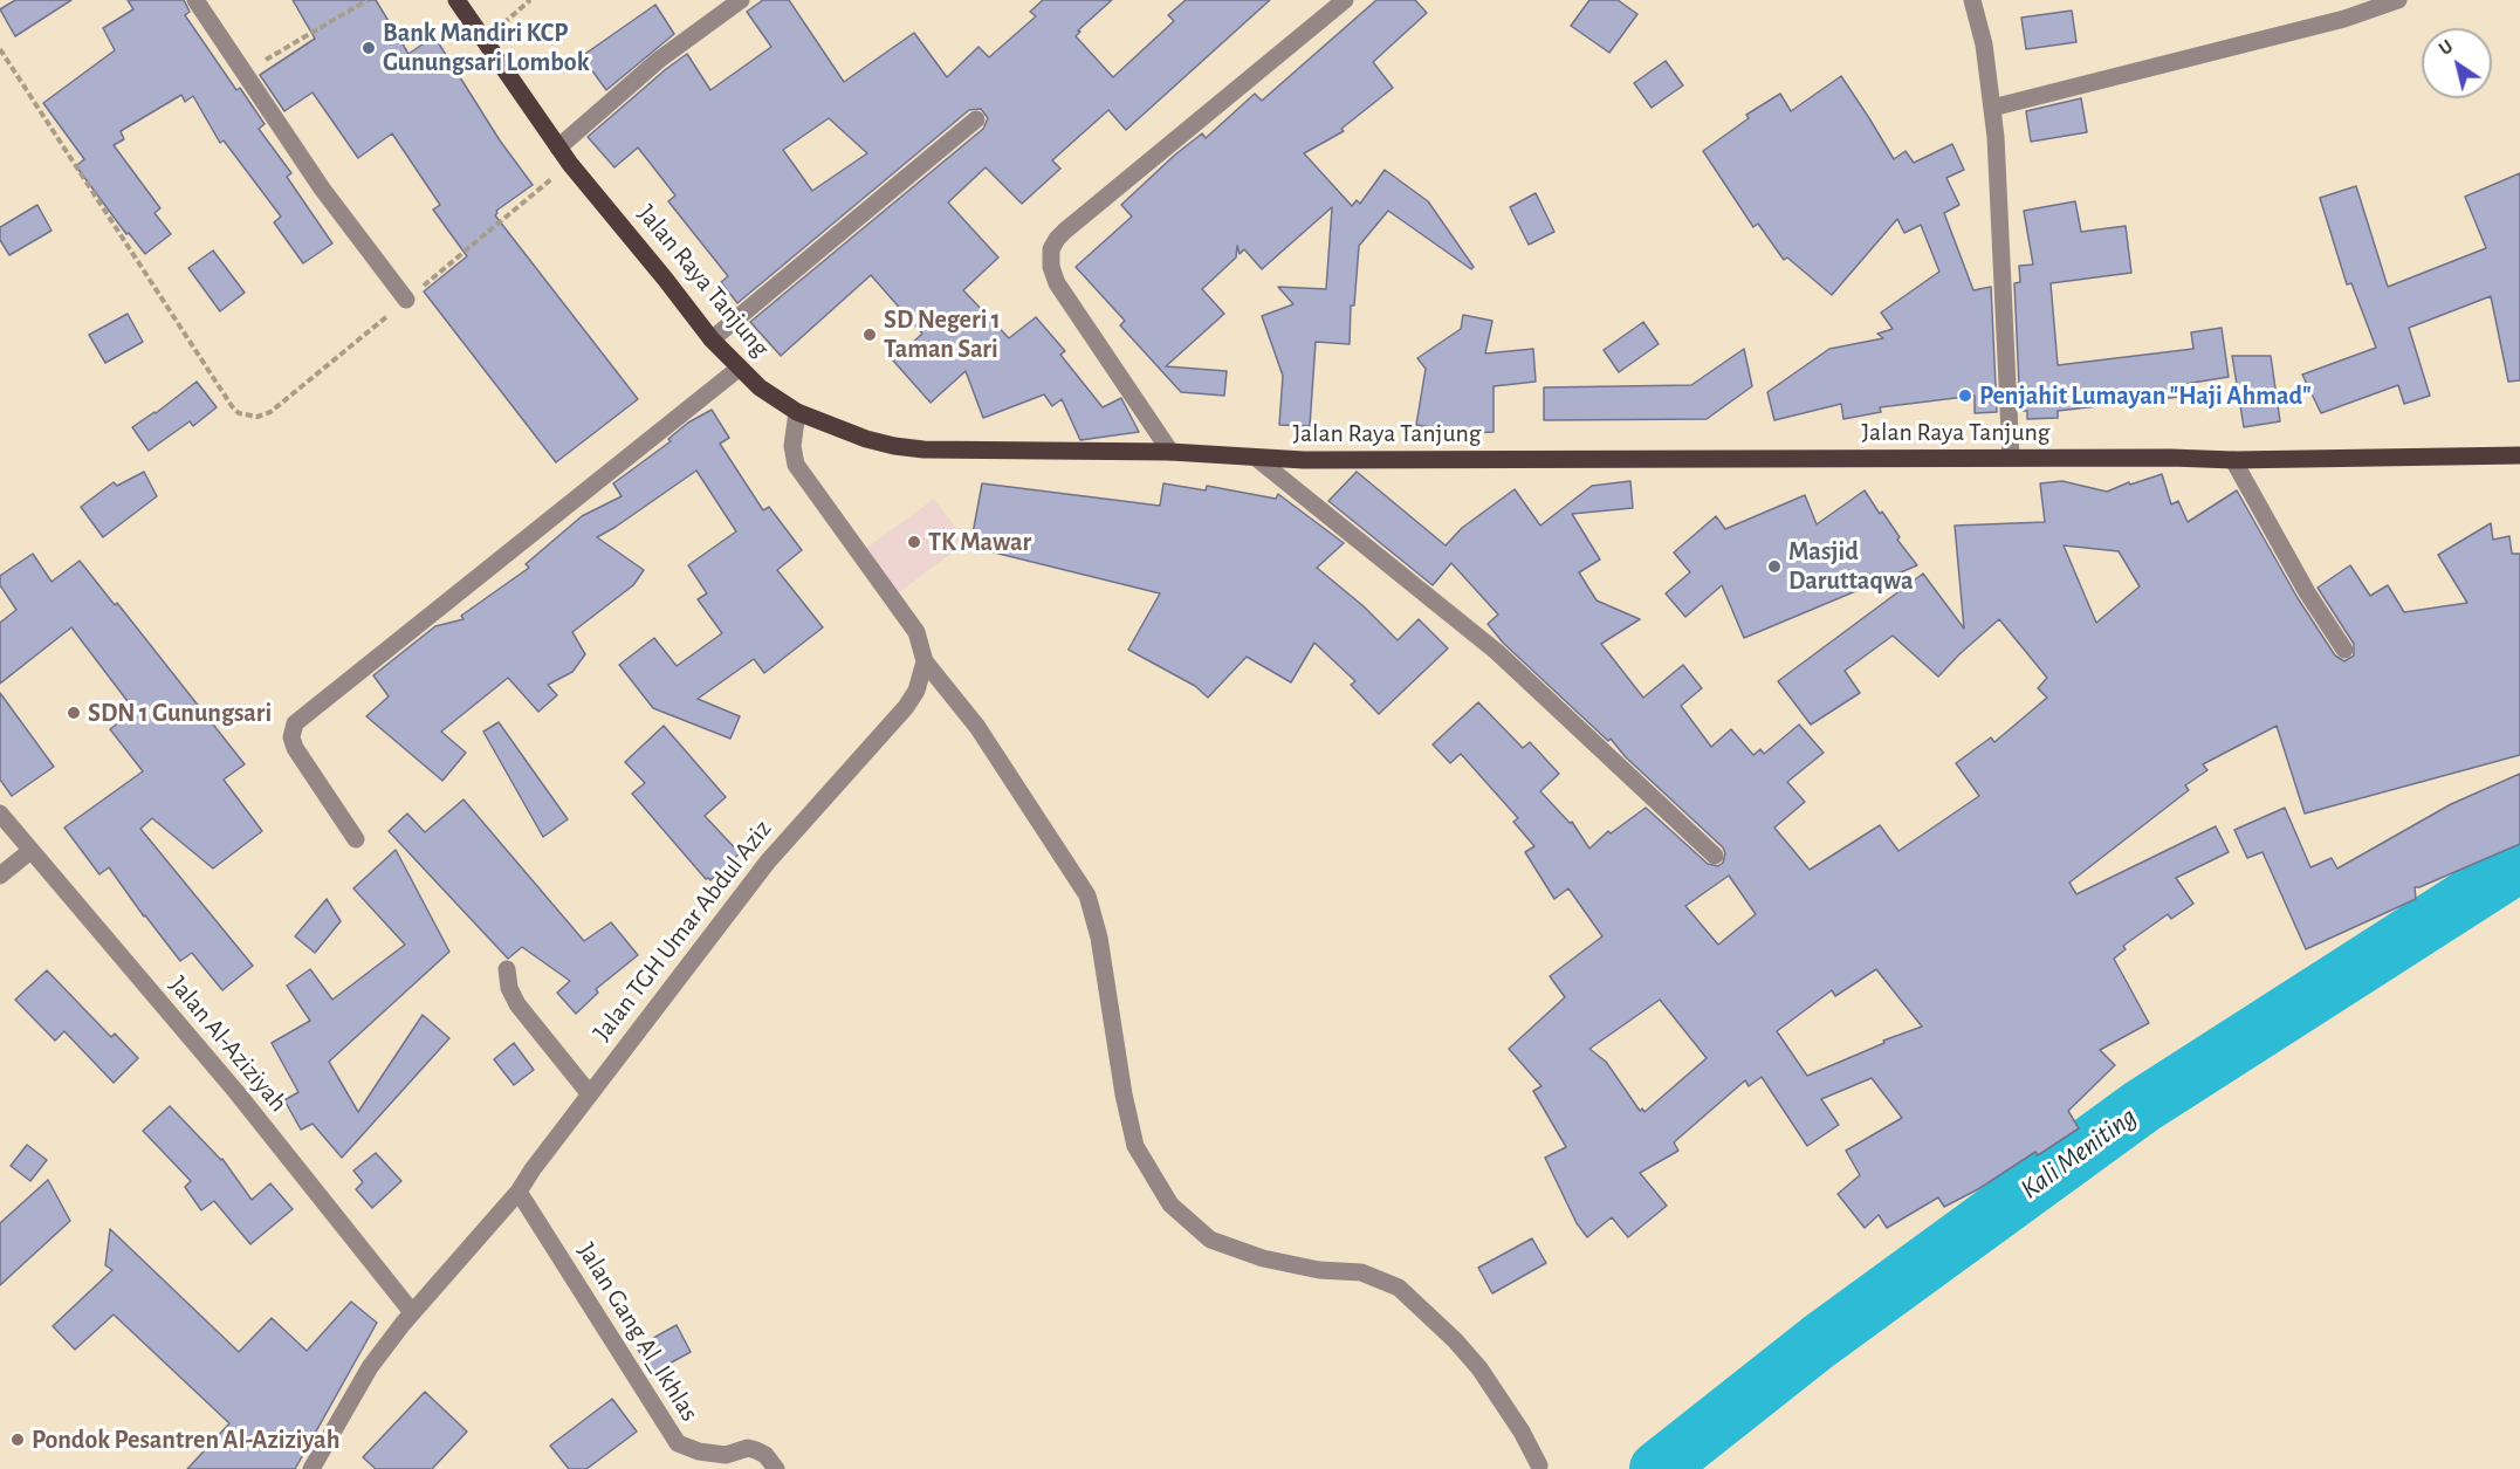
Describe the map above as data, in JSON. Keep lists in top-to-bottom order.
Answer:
{
  "streets": {
    "main road": ["Jalan Raya Tanjung"],
    "street": ["Jalan TGH Umar Abdul Aziz", "Jalan Al-Aziziyah", "Jalan Gang Al_Ikhlas"]
  },
  "crossings": [
    ["Jalan TGH Umar Abdul Aziz", "Jalan Al-Aziziyah"],
    ["Jalan TGH Umar Abdul Aziz", "Jalan Gang Al_Ikhlas"]
  ],
  "water": ["Kali Meniting"],
  "places": [
    "Bank Mandiri KCP Gunungsari Lombok",
    "SD Negeri 1 Taman Sari",
    "Penjahit Lumayan \"Haji Ahmad\"",
    "TK Mawar",
    "Masjid Daruttaqwa",
    "SDN 1 Gunungsari",
    "Pondok Pesantren Al-Aziziyah"
  ],
  "north": "top left"
}
